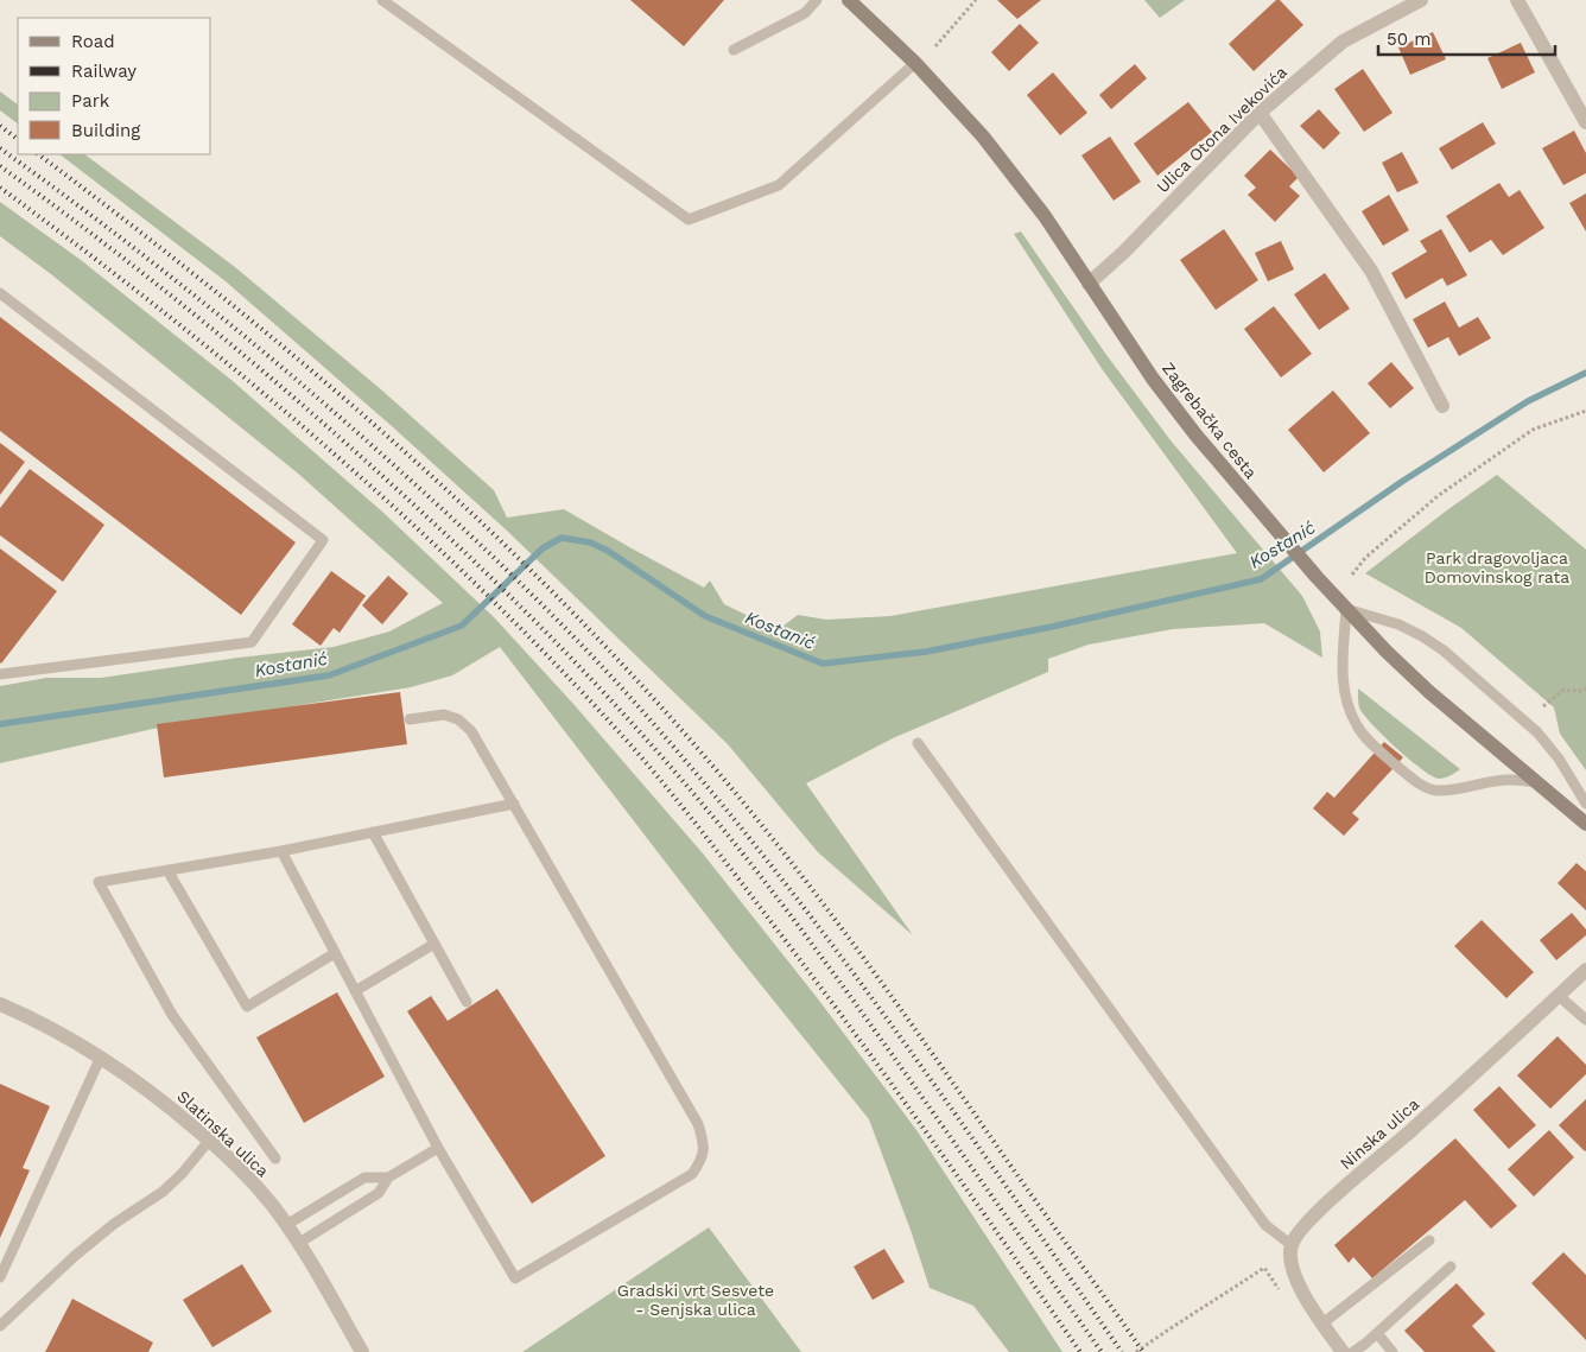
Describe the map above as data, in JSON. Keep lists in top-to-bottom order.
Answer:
{
  "streets": {
    "main road": ["Zagrebačka cesta"],
    "street": ["Ulica Otona Ivekovića", "Slatinska ulica", "Ninska ulica"]
  },
  "crossings": [
    ["Ulica Otona Ivekovića", "Zagrebačka cesta"]
  ],
  "water": ["Kostanić"],
  "parks": ["Park dragovoljaca Domovinskog rata", "Gradski vrt Sesvete - Senjska ulica"],
  "legend": [
    "Road",
    "Railway",
    "Park",
    "Building"
  ],
  "scale_bar": "50 m"
}
